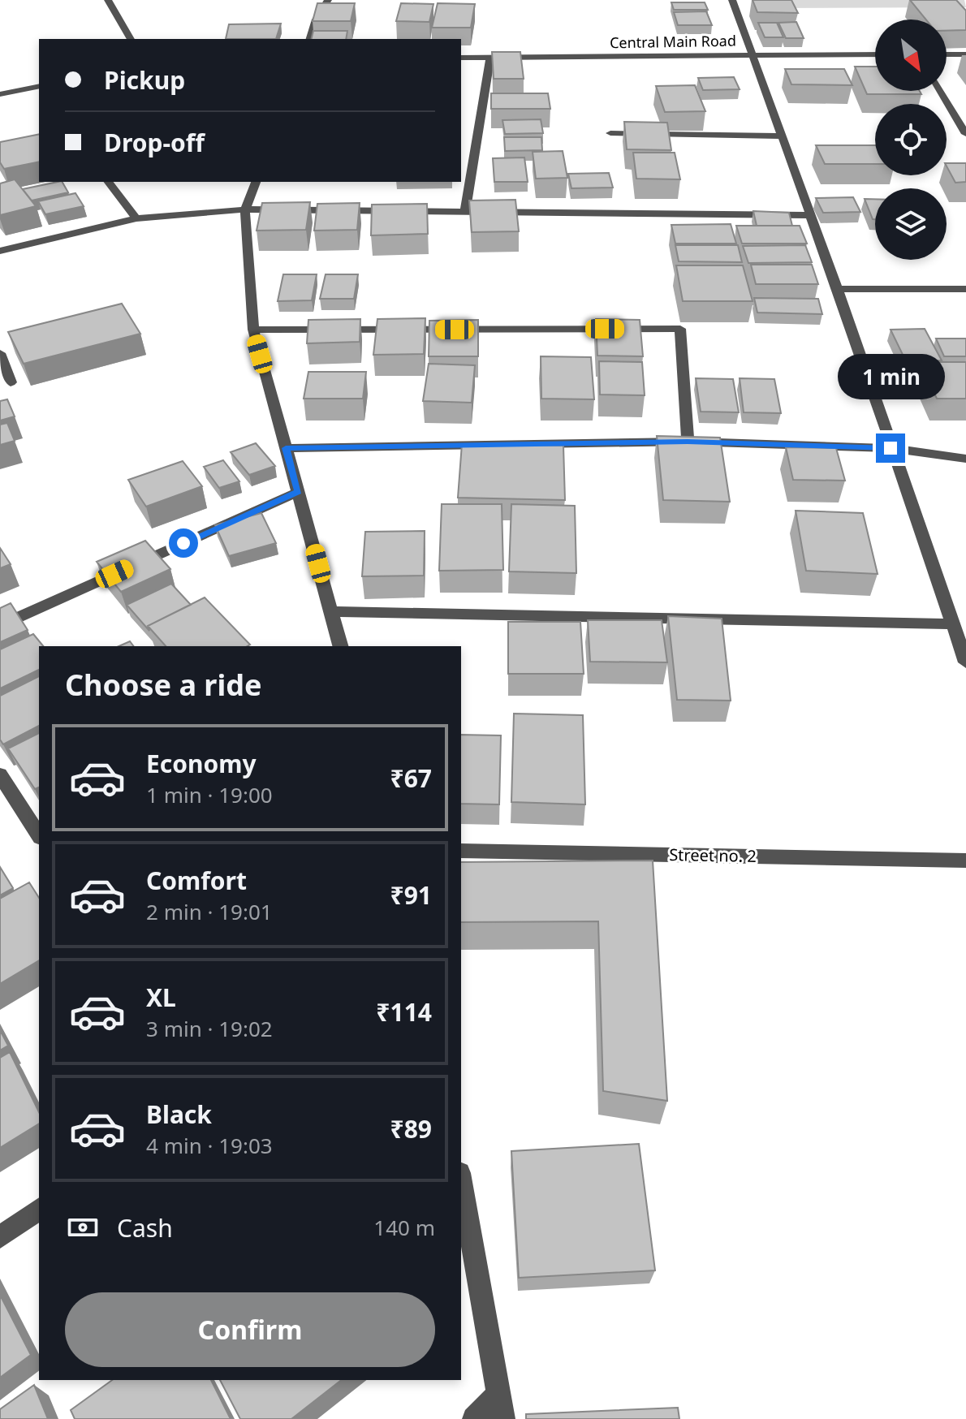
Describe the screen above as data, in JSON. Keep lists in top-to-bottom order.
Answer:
{
  "streets": {
    "street": ["Central Main Road", "Street no. 2"]
  },
  "north": "bottom right",
  "page": {
    "banner": ["Pickup", "Drop-off"],
    "bubble": "1 min",
    "heading": "Choose a ride",
    "list": [
      {
        "name": "Economy",
        "note": "1 min · 19:00",
        "value": "₹67"
      },
      {
        "name": "Comfort",
        "note": "2 min · 19:01",
        "value": "₹91"
      },
      {
        "name": "XL",
        "note": "3 min · 19:02",
        "value": "₹114"
      },
      {
        "name": "Black",
        "note": "4 min · 19:03",
        "value": "₹89"
      }
    ],
    "pay": ["Cash", "140 m"],
    "buttons": "Confirm"
  }
}
